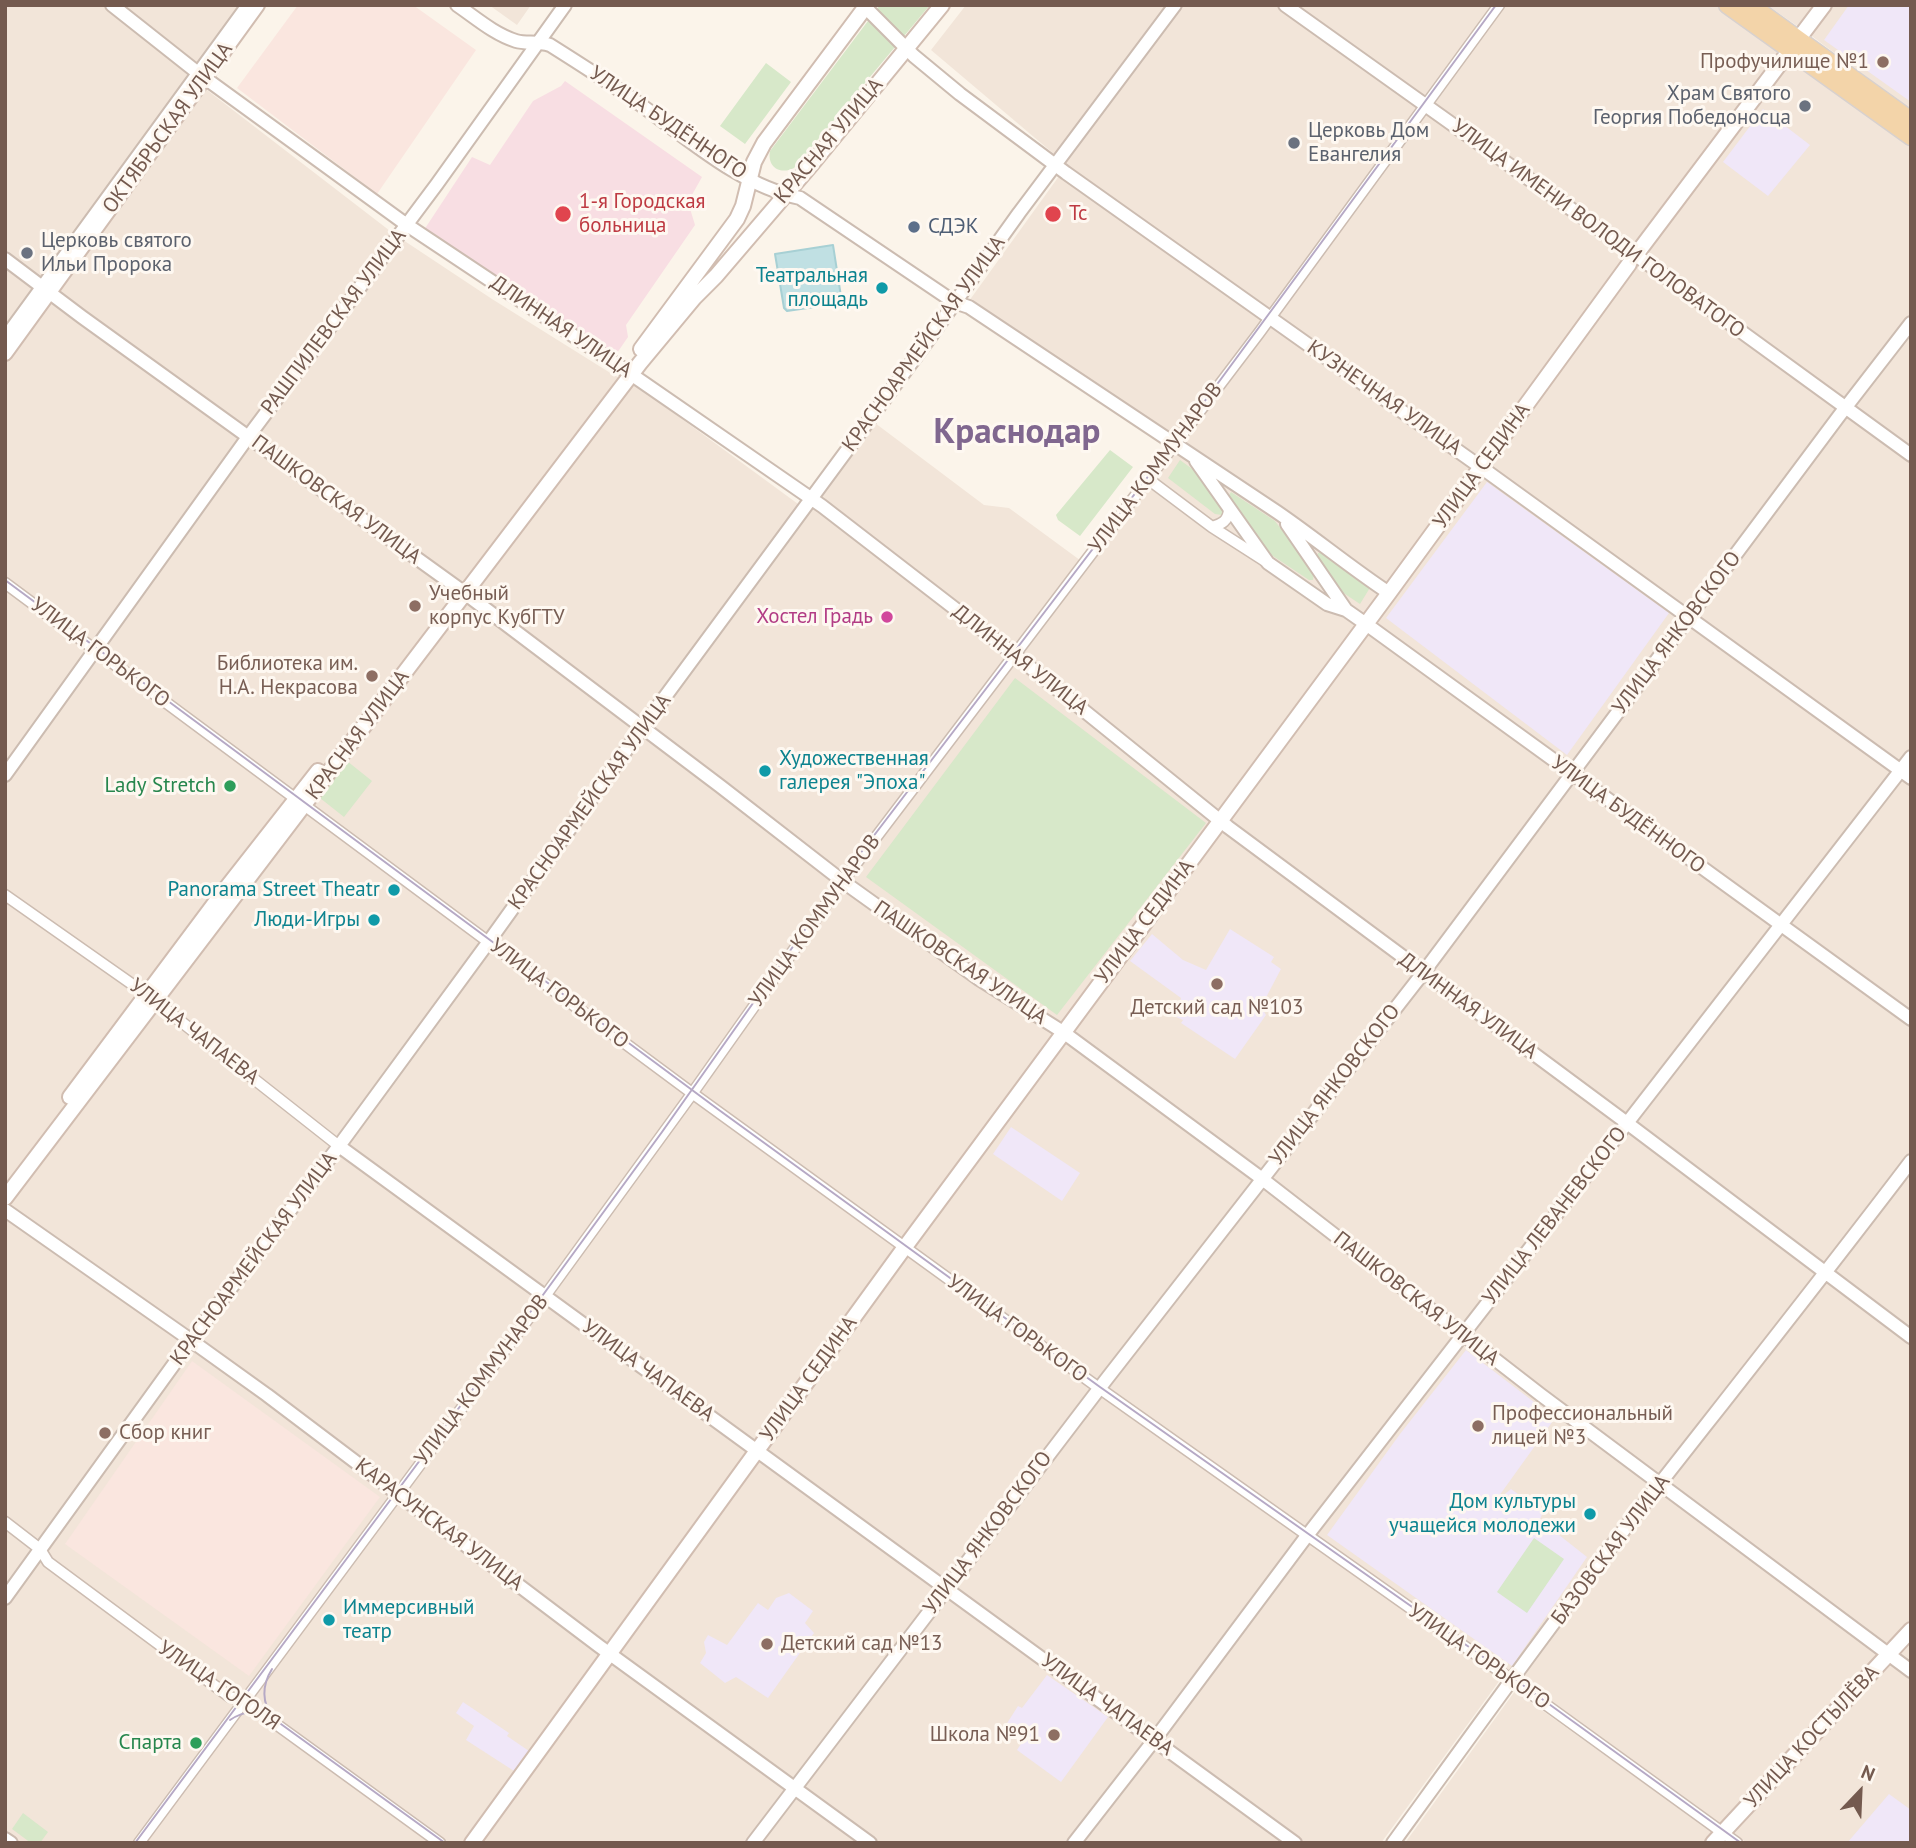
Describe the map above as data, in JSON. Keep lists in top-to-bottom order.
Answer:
{
  "streets": {
    "main road": [
      "ОКТЯБРЬСКАЯ УЛИЦА",
      "КРАСНАЯ УЛИЦА",
      "УЛИЦА СЕДИНА",
      "УЛИЦА КОСТЫЛЁВА"
    ],
    "street": [
      "УЛИЦА БУДЁННОГО",
      "УЛИЦА ИМЕНИ ВОЛОДИ ГОЛОВАТОГО",
      "РАШПИЛЕВСКАЯ УЛИЦА",
      "ДЛИННАЯ УЛИЦА",
      "КРАСНОАРМЕЙСКАЯ УЛИЦА",
      "КУЗНЕЧНАЯ УЛИЦА",
      "УЛИЦА КОММУНАРОВ",
      "ПАШКОВСКАЯ УЛИЦА",
      "УЛИЦА ЯНКОВСКОГО",
      "УЛИЦА ГОРЬКОГО",
      "УЛИЦА ЧАПАЕВА",
      "УЛИЦА ЛЕВАНЕВСКОГО",
      "КАРАСУНСКАЯ УЛИЦА",
      "БАЗОВСКАЯ УЛИЦА",
      "УЛИЦА ГОГОЛЯ"
    ]
  },
  "crossings": [
    ["УЛИЦА БУДЁННОГО", "КРАСНАЯ УЛИЦА"],
    ["УЛИЦА БУДЁННОГО", "РАШПИЛЕВСКАЯ УЛИЦА"],
    ["УЛИЦА БУДЁННОГО", "КРАСНОАРМЕЙСКАЯ УЛИЦА"],
    ["УЛИЦА БУДЁННОГО", "УЛИЦА СЕДИНА"],
    ["УЛИЦА БУДЁННОГО", "УЛИЦА КОММУНАРОВ"],
    ["УЛИЦА БУДЁННОГО", "УЛИЦА ЯНКОВСКОГО"],
    ["УЛИЦА БУДЁННОГО", "УЛИЦА ЛЕВАНЕВСКОГО"],
    ["ОКТЯБРЬСКАЯ УЛИЦА", "ДЛИННАЯ УЛИЦА"],
    ["ОКТЯБРЬСКАЯ УЛИЦА", "ПАШКОВСКАЯ УЛИЦА"],
    ["КРАСНАЯ УЛИЦА", "ДЛИННАЯ УЛИЦА"],
    ["КРАСНАЯ УЛИЦА", "КУЗНЕЧНАЯ УЛИЦА"],
    ["КРАСНАЯ УЛИЦА", "ПАШКОВСКАЯ УЛИЦА"],
    ["КРАСНАЯ УЛИЦА", "УЛИЦА ГОРЬКОГО"],
    ["КРАСНАЯ УЛИЦА", "УЛИЦА ЧАПАЕВА"],
    ["УЛИЦА ИМЕНИ ВОЛОДИ ГОЛОВАТОГО", "УЛИЦА СЕДИНА"],
    ["УЛИЦА ИМЕНИ ВОЛОДИ ГОЛОВАТОГО", "УЛИЦА КОММУНАРОВ"],
    ["УЛИЦА ИМЕНИ ВОЛОДИ ГОЛОВАТОГО", "УЛИЦА ЯНКОВСКОГО"],
    ["РАШПИЛЕВСКАЯ УЛИЦА", "ДЛИННАЯ УЛИЦА"],
    ["РАШПИЛЕВСКАЯ УЛИЦА", "ПАШКОВСКАЯ УЛИЦА"],
    ["РАШПИЛЕВСКАЯ УЛИЦА", "УЛИЦА ГОРЬКОГО"],
    ["ДЛИННАЯ УЛИЦА", "КРАСНОАРМЕЙСКАЯ УЛИЦА"],
    ["ДЛИННАЯ УЛИЦА", "УЛИЦА СЕДИНА"],
    ["ДЛИННАЯ УЛИЦА", "УЛИЦА КОММУНАРОВ"],
    ["ДЛИННАЯ УЛИЦА", "УЛИЦА ЯНКОВСКОГО"],
    ["ДЛИННАЯ УЛИЦА", "УЛИЦА ЛЕВАНЕВСКОГО"],
    ["ДЛИННАЯ УЛИЦА", "БАЗОВСКАЯ УЛИЦА"],
    ["КРАСНОАРМЕЙСКАЯ УЛИЦА", "КУЗНЕЧНАЯ УЛИЦА"],
    ["КРАСНОАРМЕЙСКАЯ УЛИЦА", "ПАШКОВСКАЯ УЛИЦА"],
    ["КРАСНОАРМЕЙСКАЯ УЛИЦА", "УЛИЦА ГОРЬКОГО"],
    ["КРАСНОАРМЕЙСКАЯ УЛИЦА", "УЛИЦА ЧАПАЕВА"],
    ["КРАСНОАРМЕЙСКАЯ УЛИЦА", "КАРАСУНСКАЯ УЛИЦА"],
    ["КРАСНОАРМЕЙСКАЯ УЛИЦА", "УЛИЦА ГОГОЛЯ"],
    ["КУЗНЕЧНАЯ УЛИЦА", "УЛИЦА СЕДИНА"],
    ["КУЗНЕЧНАЯ УЛИЦА", "УЛИЦА КОММУНАРОВ"],
    ["КУЗНЕЧНАЯ УЛИЦА", "УЛИЦА ЯНКОВСКОГО"],
    ["КУЗНЕЧНАЯ УЛИЦА", "УЛИЦА ЛЕВАНЕВСКОГО"],
    ["УЛИЦА СЕДИНА", "ПАШКОВСКАЯ УЛИЦА"],
    ["УЛИЦА СЕДИНА", "УЛИЦА ГОРЬКОГО"],
    ["УЛИЦА СЕДИНА", "УЛИЦА ЧАПАЕВА"],
    ["УЛИЦА СЕДИНА", "КАРАСУНСКАЯ УЛИЦА"],
    ["УЛИЦА КОММУНАРОВ", "ПАШКОВСКАЯ УЛИЦА"],
    ["УЛИЦА КОММУНАРОВ", "УЛИЦА ГОРЬКОГО"],
    ["УЛИЦА КОММУНАРОВ", "УЛИЦА ЧАПАЕВА"],
    ["УЛИЦА КОММУНАРОВ", "КАРАСУНСКАЯ УЛИЦА"],
    ["УЛИЦА КОММУНАРОВ", "УЛИЦА ГОГОЛЯ"],
    ["ПАШКОВСКАЯ УЛИЦА", "УЛИЦА ЯНКОВСКОГО"],
    ["ПАШКОВСКАЯ УЛИЦА", "УЛИЦА ЛЕВАНЕВСКОГО"],
    ["ПАШКОВСКАЯ УЛИЦА", "БАЗОВСКАЯ УЛИЦА"],
    ["ПАШКОВСКАЯ УЛИЦА", "УЛИЦА КОСТЫЛЁВА"],
    ["УЛИЦА ЯНКОВСКОГО", "УЛИЦА ГОРЬКОГО"],
    ["УЛИЦА ЯНКОВСКОГО", "УЛИЦА ЧАПАЕВА"],
    ["УЛИЦА ЯНКОВСКОГО", "КАРАСУНСКАЯ УЛИЦА"],
    ["УЛИЦА ГОРЬКОГО", "УЛИЦА ЛЕВАНЕВСКОГО"],
    ["УЛИЦА ГОРЬКОГО", "БАЗОВСКАЯ УЛИЦА"],
    ["УЛИЦА ГОРЬКОГО", "УЛИЦА КОСТЫЛЁВА"],
    ["УЛИЦА ЧАПАЕВА", "УЛИЦА ЛЕВАНЕВСКОГО"]
  ],
  "districts": ["Краснодар"],
  "places": [
    "Профучилище №1",
    "Храм Святого Георгия Победоносца",
    "Церковь Дом Евангелия",
    "1-я Городская больница",
    "Тс",
    "СДЭК",
    "Церковь святого Ильи Пророка",
    "Театральная площадь",
    "Учебный корпус КубГТУ",
    "Хостел Градь",
    "Библиотека им. Н.А. Некрасова",
    "Художественная галерея \"Эпоха\"",
    "Lady Stretch",
    "Panorama Street Theatr",
    "Люди-Игры",
    "Детский сад №103",
    "Профессиональный лицей №3",
    "Сбор книг",
    "Дом культуры учащейся молодежи",
    "Иммерсивный театр",
    "Детский сад №13",
    "Школа №91",
    "Спарта"
  ],
  "north": "top right"
}
